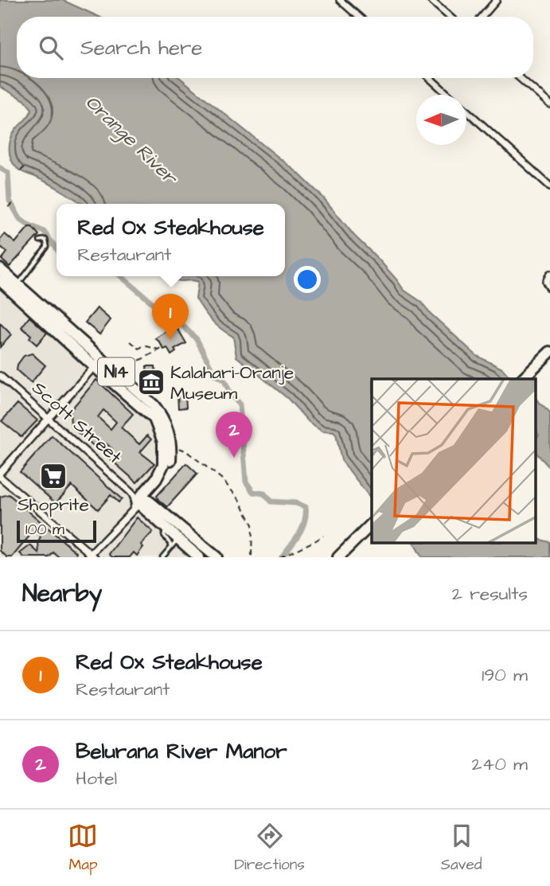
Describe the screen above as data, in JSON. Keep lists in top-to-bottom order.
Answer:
{
  "streets": {
    "highway": ["N14", "Scott Street"]
  },
  "crossings": [
    ["N14", "Scott Street"]
  ],
  "water": ["Orange River"],
  "places": {
    "museum": ["Kalahari-Oranje Museum"],
    "supermarket": ["Shoprite"]
  },
  "scale_bar": "100 m",
  "north": "left",
  "page": {
    "search": "Search here",
    "popup": ["Red Ox Steakhouse", "Restaurant"],
    "pins": ["1", "2"],
    "scale": "100 m",
    "heading": ["Nearby", "2 results"],
    "list": [
      {
        "mark": "1",
        "name": "Red Ox Steakhouse",
        "note": "Restaurant",
        "value": "190 m"
      },
      {
        "mark": "2",
        "name": "Belurana River Manor",
        "note": "Hotel",
        "value": "240 m"
      }
    ],
    "nav": ["Map", "Directions", "Saved"]
  }
}
